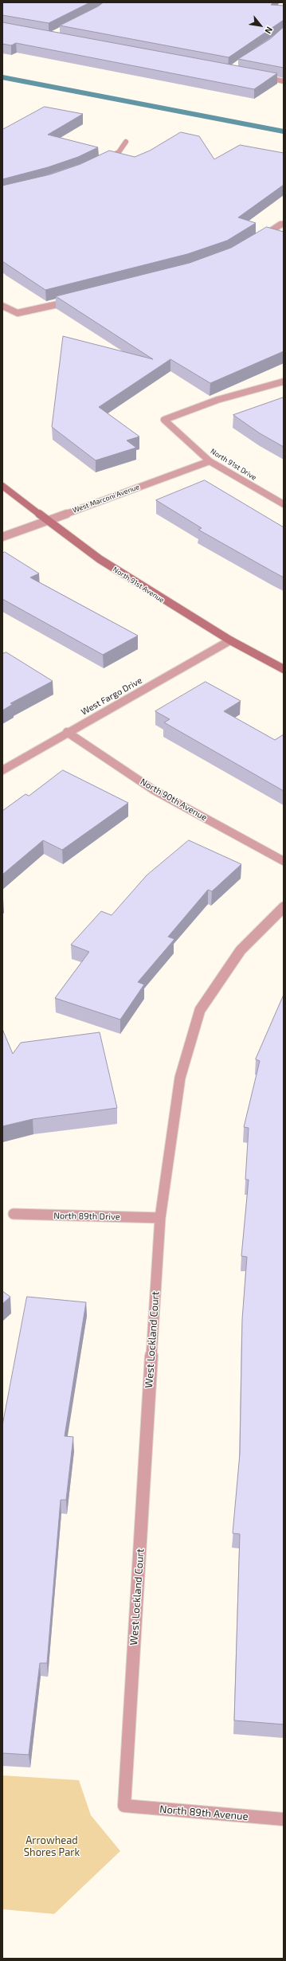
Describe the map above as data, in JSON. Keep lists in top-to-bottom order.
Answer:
{
  "streets": {
    "main road": ["North 91st Avenue"],
    "street": [
      "North 91st Drive",
      "West Marconi Avenue",
      "West Fargo Drive",
      "North 90th Avenue",
      "North 89th Drive",
      "West Lockland Court",
      "North 89th Avenue"
    ]
  },
  "crossings": [
    ["North 91st Drive", "West Marconi Avenue"],
    ["West Marconi Avenue", "North 91st Avenue"],
    ["North 91st Avenue", "West Fargo Drive"],
    ["West Fargo Drive", "North 90th Avenue"],
    ["North 89th Drive", "West Lockland Court"],
    ["West Lockland Court", "North 89th Avenue"]
  ],
  "parks": ["Arrowhead Shores Park"],
  "north": "bottom right"
}
